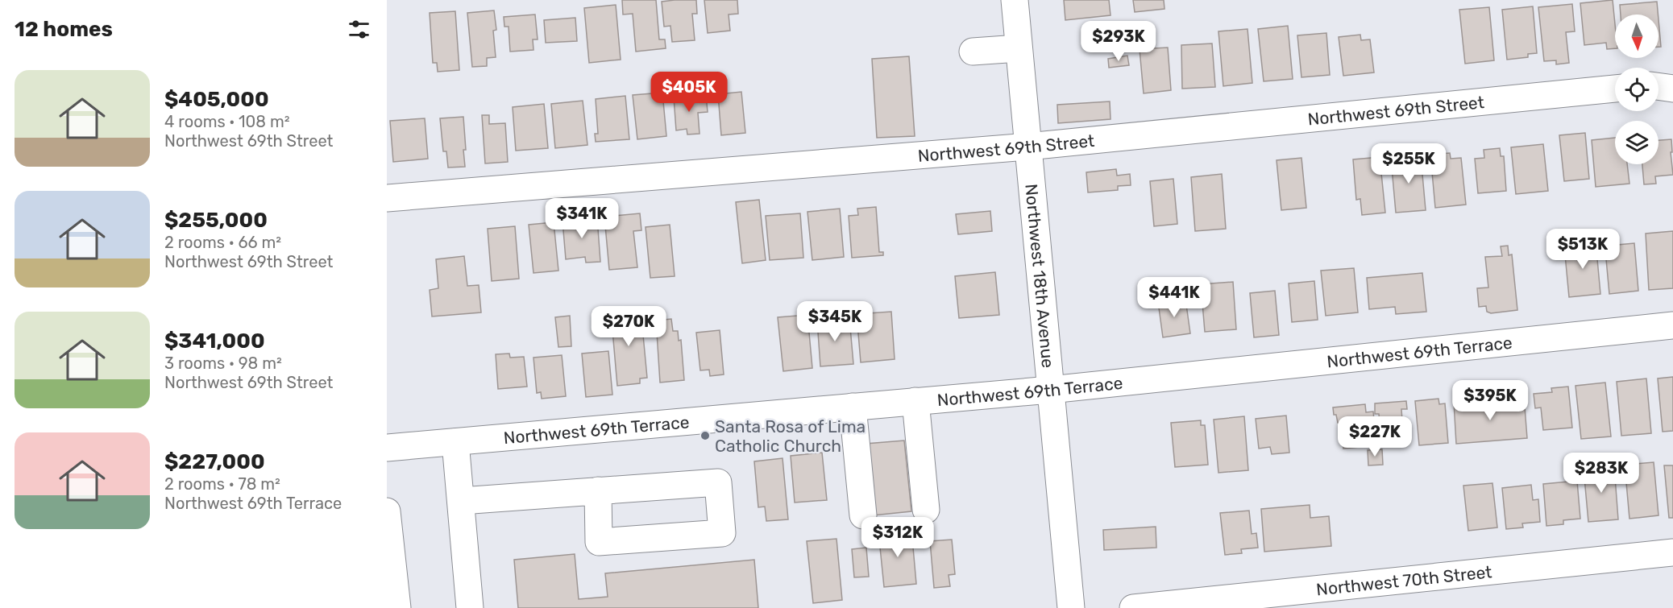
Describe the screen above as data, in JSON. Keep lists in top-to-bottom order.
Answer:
{
  "streets": {
    "street": [
      "Northwest 69th Street",
      "Northwest 18th Avenue",
      "Northwest 69th Terrace",
      "Northwest 70th Street"
    ]
  },
  "crossings": [
    ["Northwest 69th Street", "Northwest 18th Avenue"],
    ["Northwest 18th Avenue", "Northwest 69th Terrace"]
  ],
  "places": ["Santa Rosa of Lima Catholic Church"],
  "north": "bottom",
  "page": {
    "heading": "12 homes",
    "price": [
      "$293K",
      "$405K",
      "$255K",
      "$341K",
      "$513K",
      "$441K",
      "$345K",
      "$270K",
      "$395K",
      "$227K",
      "$283K",
      "$312K"
    ],
    "list": [
      {
        "name": "$405,000",
        "note": "4 rooms · 108 m² · Northwest 69th Street"
      },
      {
        "name": "$255,000",
        "note": "2 rooms · 66 m² · Northwest 69th Street"
      },
      {
        "name": "$341,000",
        "note": "3 rooms · 98 m² · Northwest 69th Street"
      },
      {
        "name": "$227,000",
        "note": "2 rooms · 78 m² · Northwest 69th Terrace"
      }
    ]
  }
}
